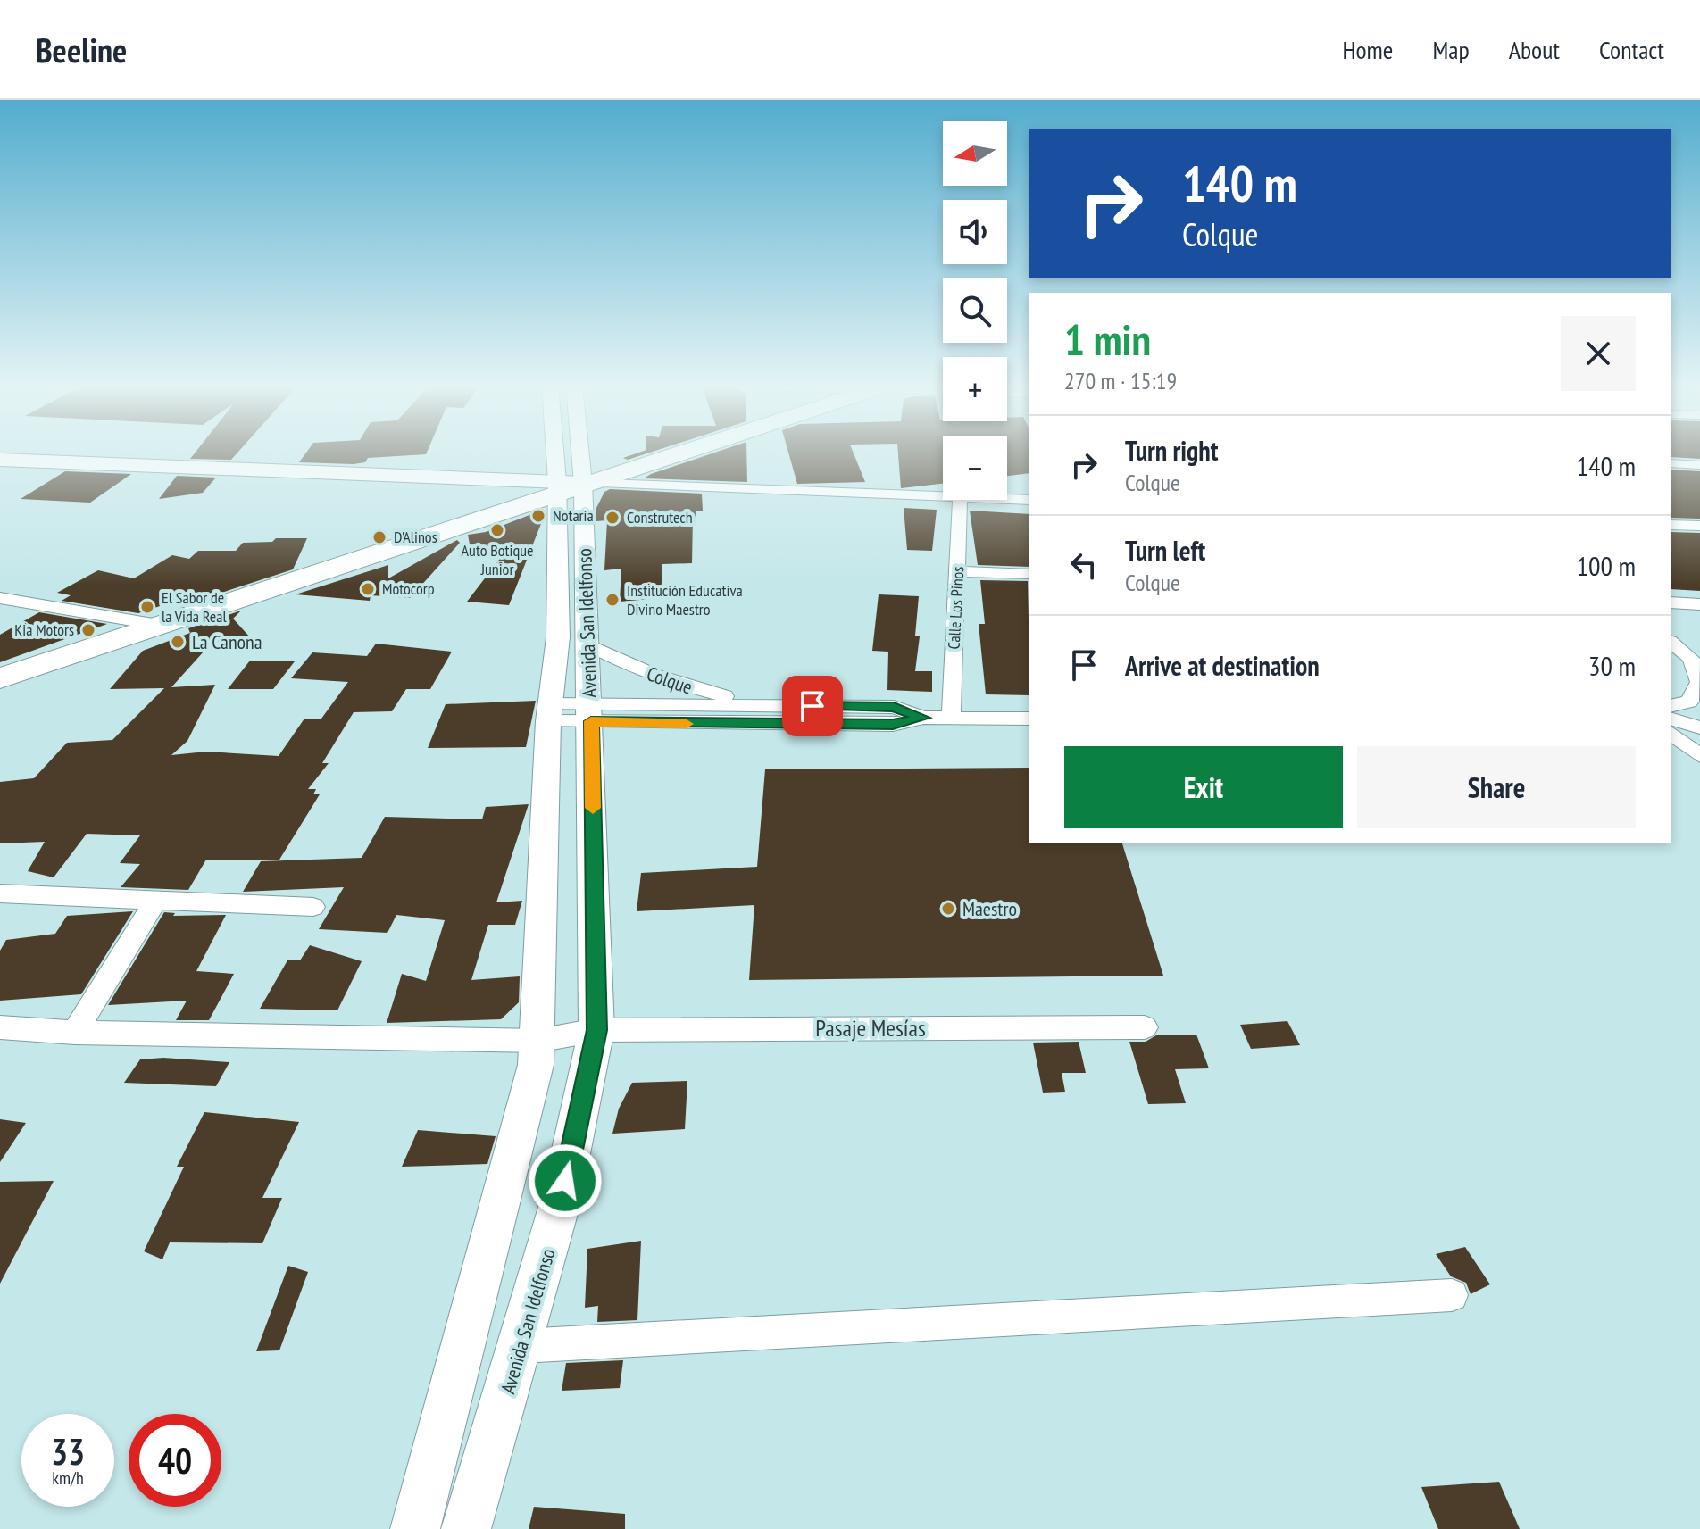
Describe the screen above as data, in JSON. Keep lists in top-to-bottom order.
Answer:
{
  "streets": {
    "street": [
      "Calle Los Pinos",
      "Avenida San Idelfonso",
      "Colque",
      "Pasaje Mesías"
    ]
  },
  "crossings": [
    ["Calle Los Pinos", "Colque"],
    ["Avenida San Idelfonso", "Colque"],
    ["Avenida San Idelfonso", "Pasaje Mesías"]
  ],
  "places": [
    "Notaria",
    "Construtech",
    "Auto Botique Junior",
    "D'Alinos",
    "Motocorp",
    "Institución Educativa Divino Maestro",
    "El Sabor de la Vida Real",
    "Kia Motors",
    "La Canona",
    "Maestro"
  ],
  "north": "left",
  "page": {
    "header": "Beeline",
    "nav": [
      "Home",
      "Map",
      "About",
      "Contact"
    ],
    "map_buttons": ["+", "−"],
    "turn": ["140 m", "Colque"],
    "heading": ["1 min", "270 m · 15:19"],
    "list": [
      {
        "name": "Turn right",
        "note": "Colque",
        "value": "140 m"
      },
      {
        "name": "Turn left",
        "note": "Colque",
        "value": "100 m"
      },
      {
        "name": "Arrive at destination",
        "value": "30 m"
      }
    ],
    "buttons": ["Exit", "Share"],
    "speed": "33 km/h",
    "limit": "40"
  }
}
